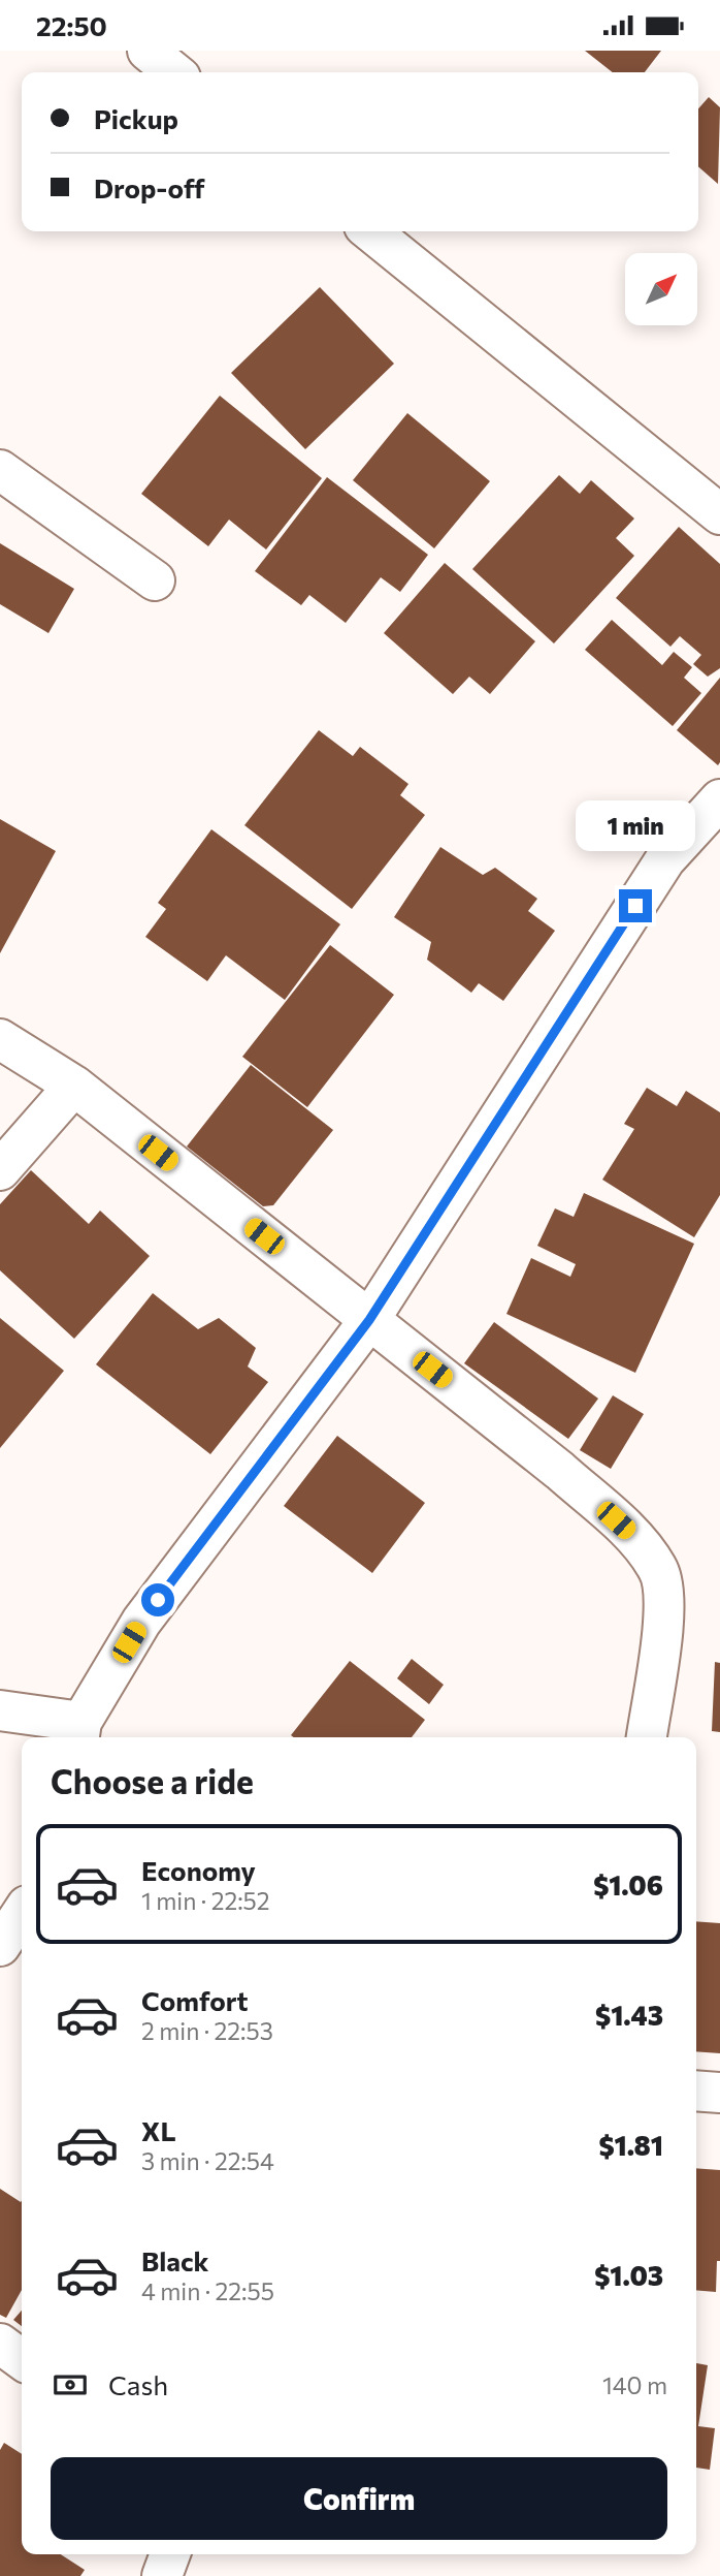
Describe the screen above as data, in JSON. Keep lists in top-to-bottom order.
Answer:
{
  "north": "top right",
  "page": {
    "status": "22:50",
    "banner": ["Pickup", "Drop-off"],
    "bubble": "1 min",
    "heading": "Choose a ride",
    "list": [
      {
        "name": "Economy",
        "note": "1 min · 22:52",
        "value": "$1.06"
      },
      {
        "name": "Comfort",
        "note": "2 min · 22:53",
        "value": "$1.43"
      },
      {
        "name": "XL",
        "note": "3 min · 22:54",
        "value": "$1.81"
      },
      {
        "name": "Black",
        "note": "4 min · 22:55",
        "value": "$1.03"
      }
    ],
    "pay": ["Cash", "140 m"],
    "buttons": "Confirm"
  }
}
